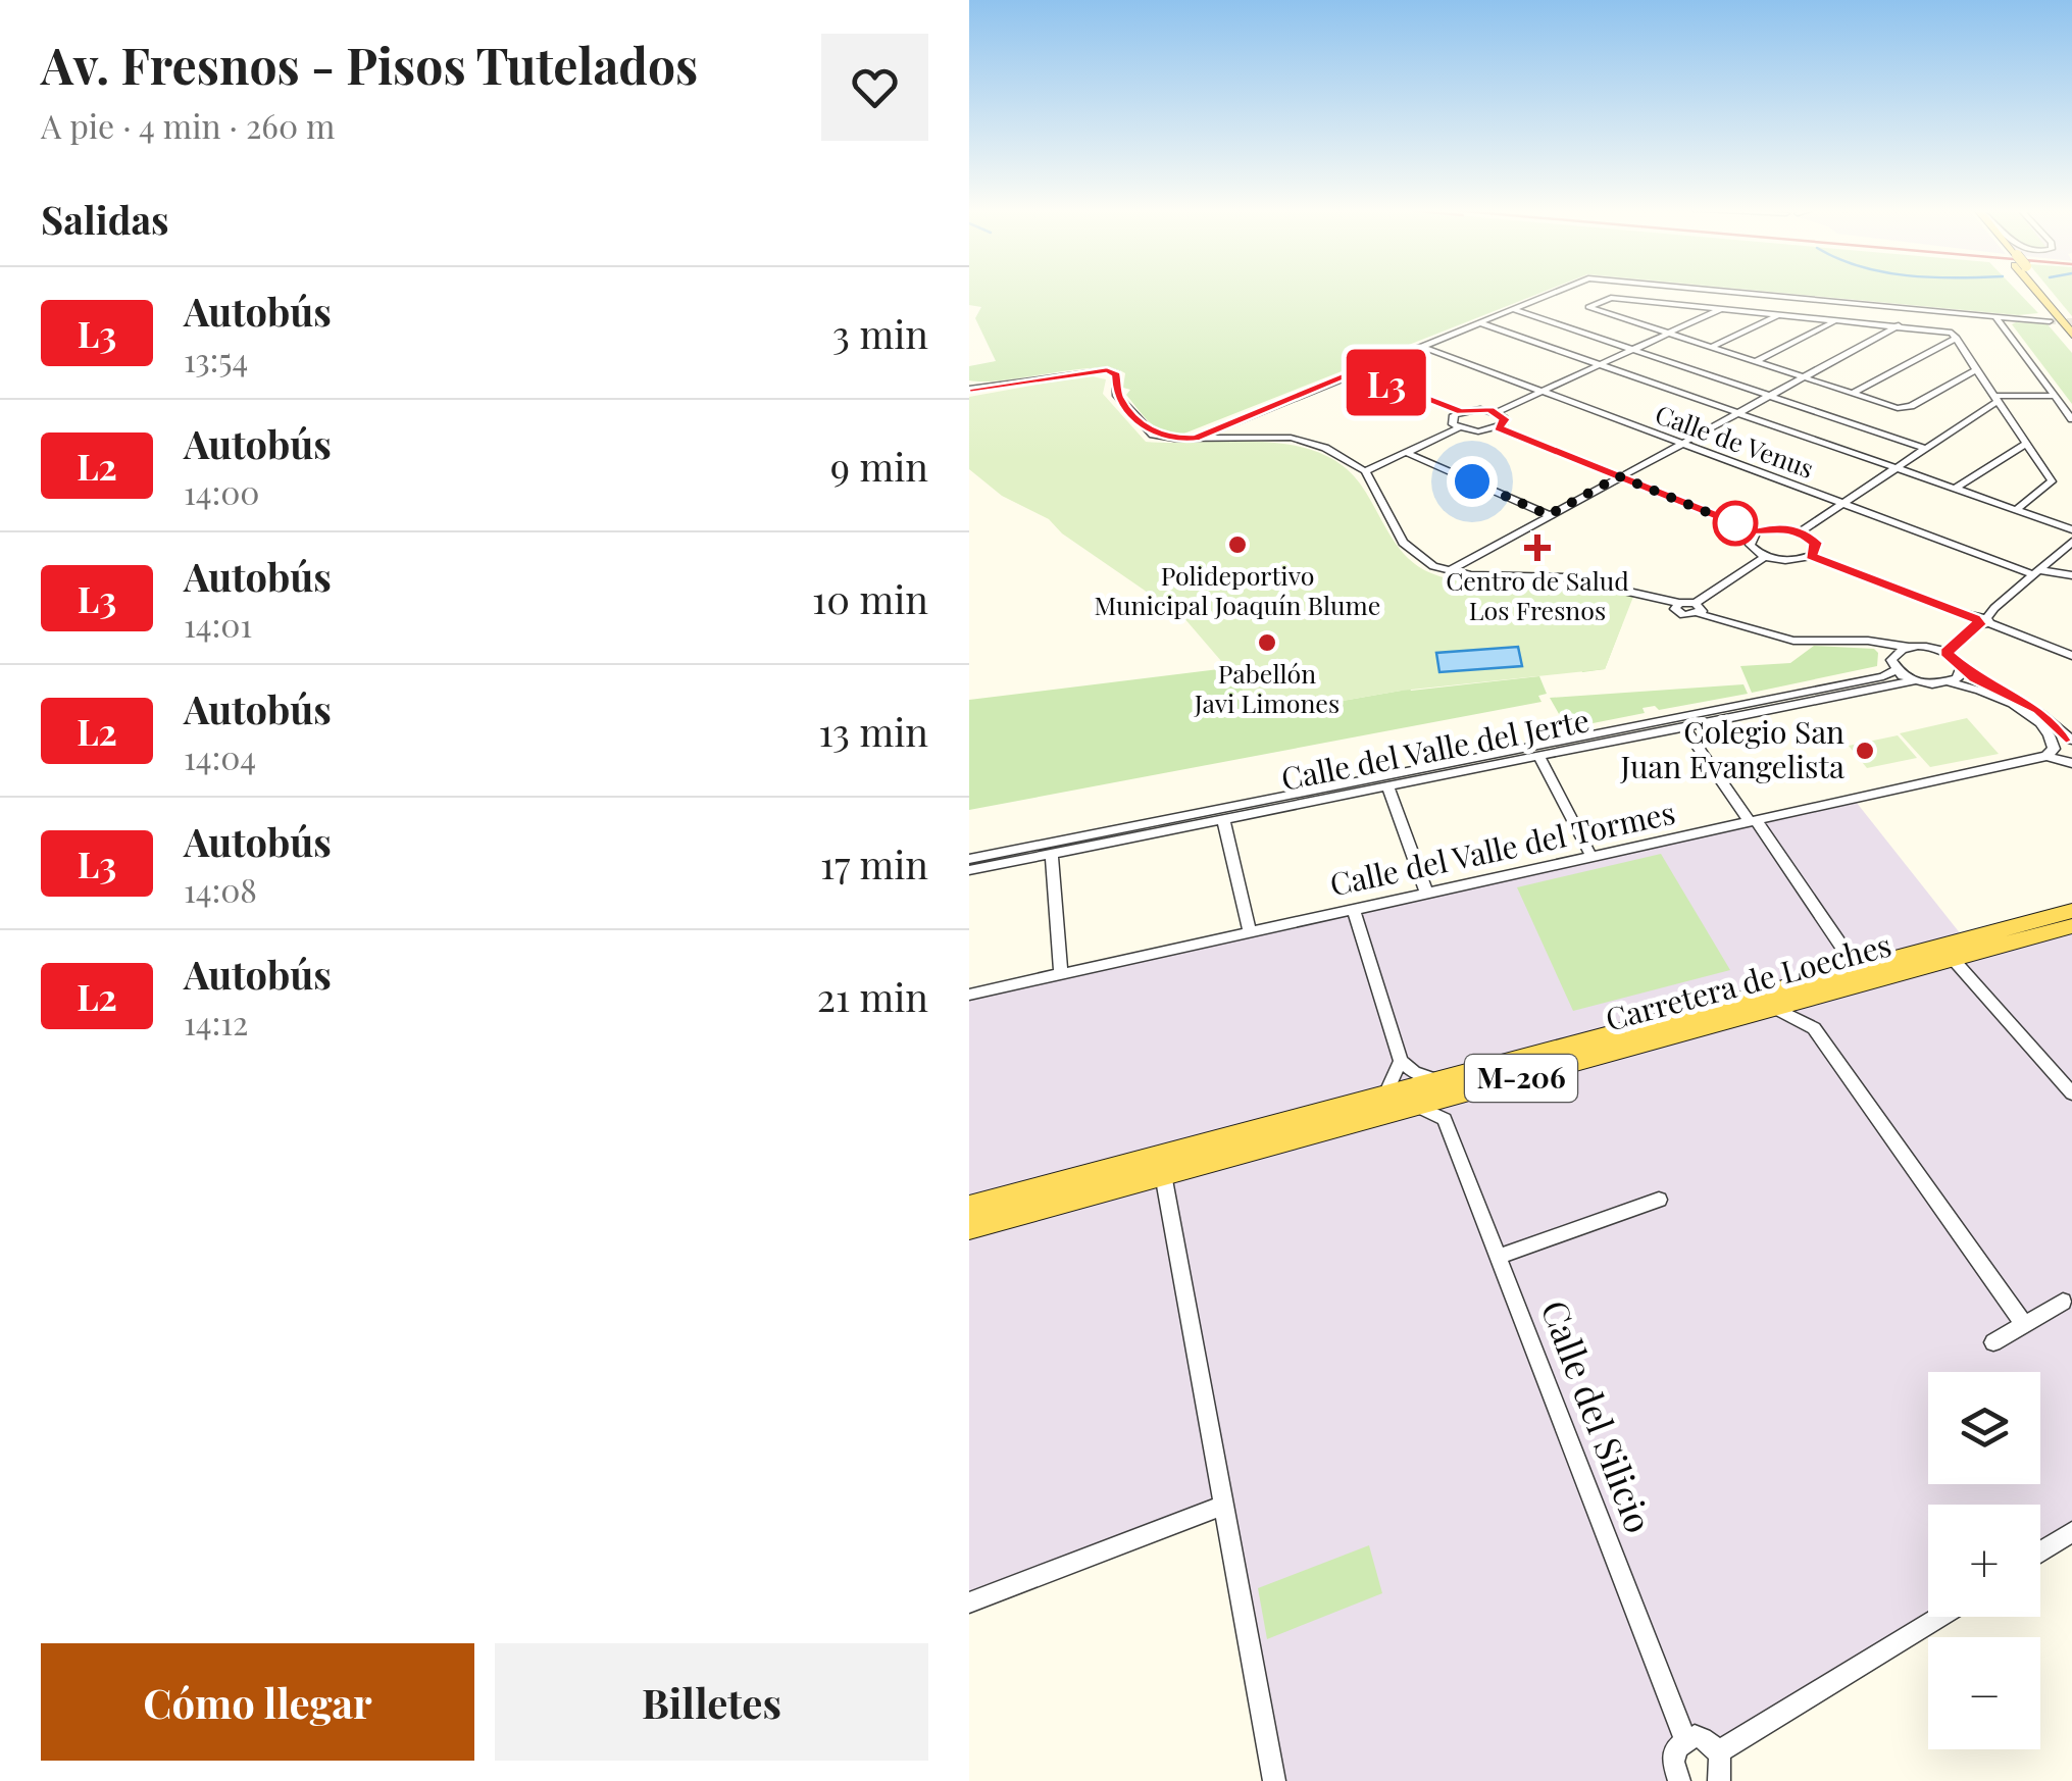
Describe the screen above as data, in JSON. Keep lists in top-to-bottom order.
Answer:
{
  "streets": {
    "main road": ["Carretera de Loeches", "M-206"],
    "street": [
      "Calle de Venus",
      "Calle del Valle del Jerte",
      "Calle del Valle del Tormes",
      "Calle del Silicio"
    ]
  },
  "crossings": [
    ["Calle del Valle del Jerte", "Calle del Valle del Tormes"]
  ],
  "places": {
    "other": ["Polideportivo Municipal Joaquín Blume", "Pabellón Javi Limones", "Colegio San Juan Evangelista"],
    "health": ["Centro de Salud Los Fresnos"]
  },
  "lines": ["bus line L3"],
  "page": {
    "heading": [
      ["Av. Fresnos - Pisos Tutelados", "A pie · 4 min · 260 m"],
      "Salidas"
    ],
    "on_map": "L3",
    "list": [
      {
        "mark": "L3",
        "name": "Autobús",
        "note": "13:54",
        "value": "3 min"
      },
      {
        "mark": "L2",
        "name": "Autobús",
        "note": "14:00",
        "value": "9 min"
      },
      {
        "mark": "L3",
        "name": "Autobús",
        "note": "14:01",
        "value": "10 min"
      },
      {
        "mark": "L2",
        "name": "Autobús",
        "note": "14:04",
        "value": "13 min"
      },
      {
        "mark": "L3",
        "name": "Autobús",
        "note": "14:08",
        "value": "17 min"
      },
      {
        "mark": "L2",
        "name": "Autobús",
        "note": "14:12",
        "value": "21 min"
      }
    ],
    "map_buttons": ["+", "−"],
    "buttons": ["Cómo llegar", "Billetes"]
  }
}
